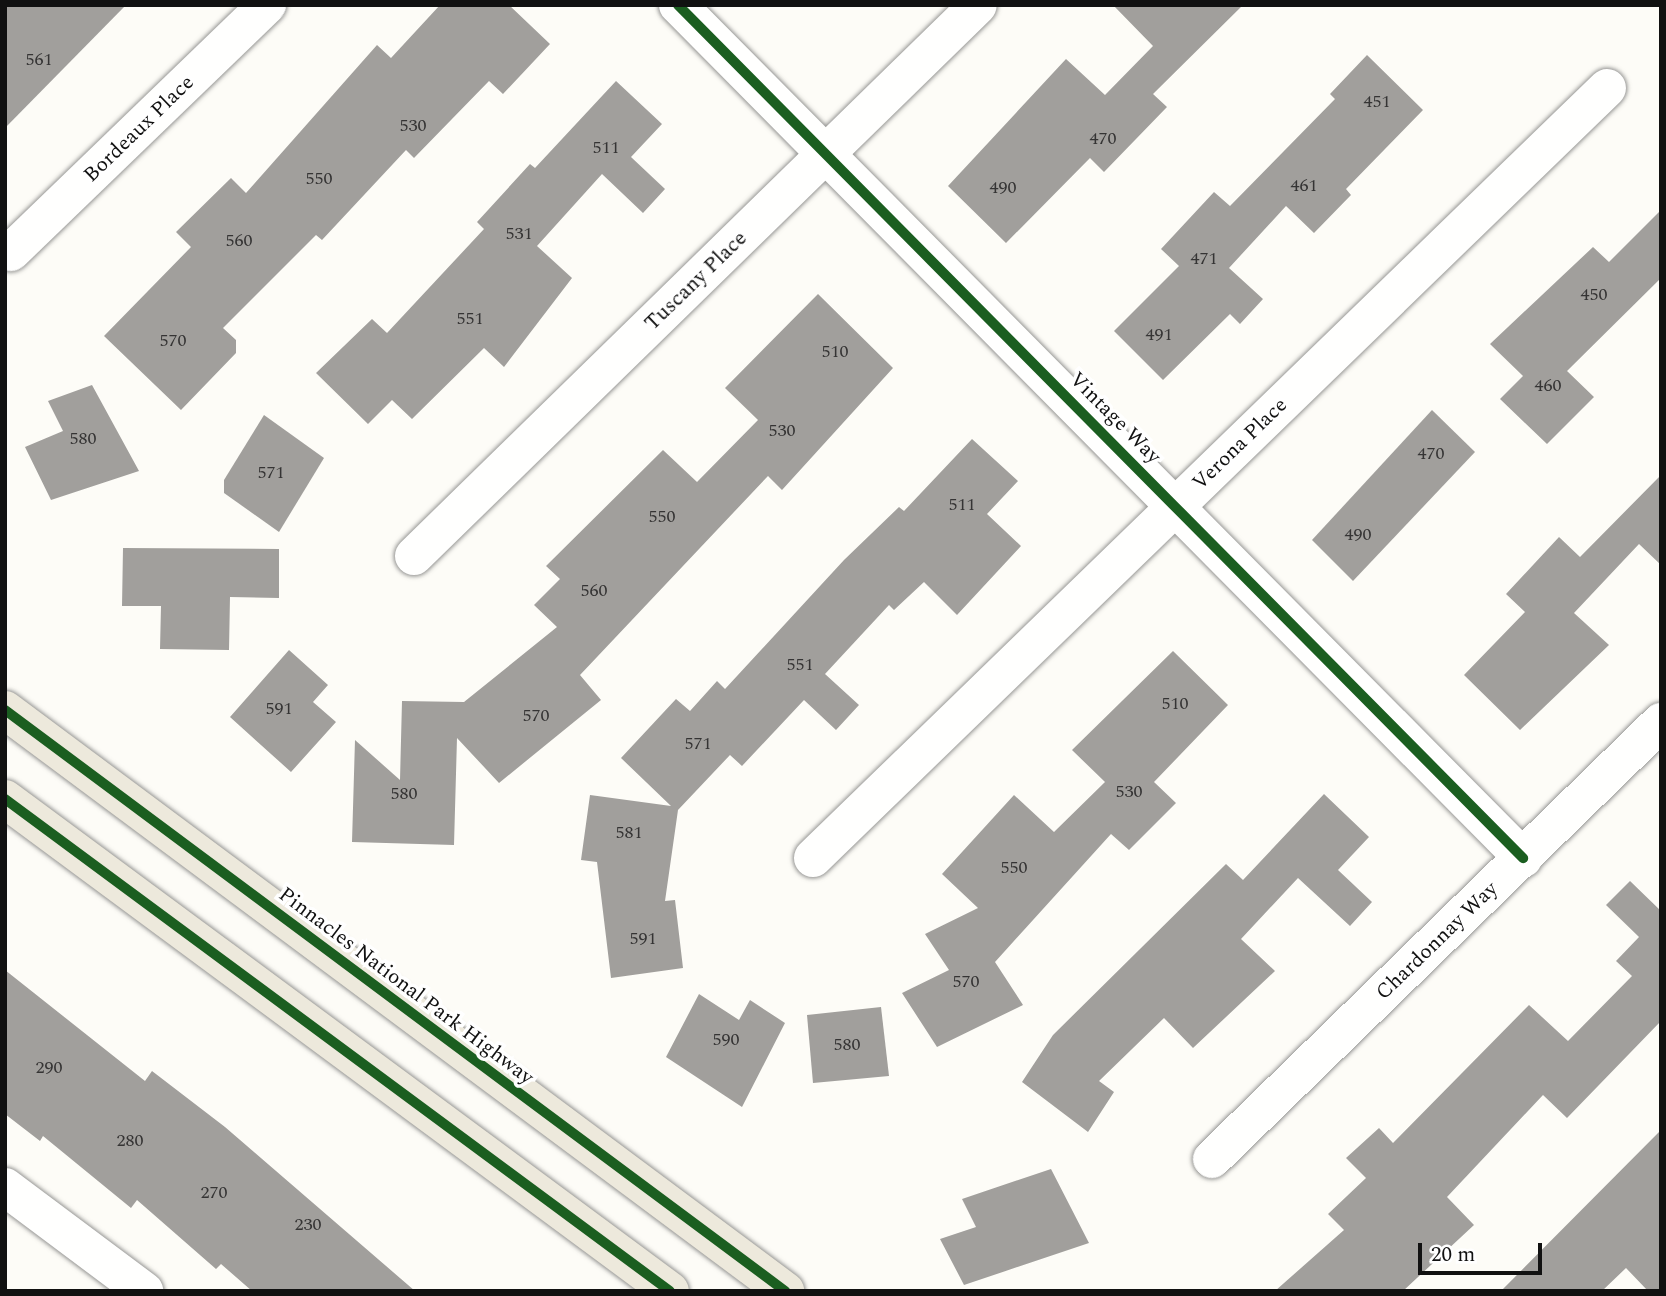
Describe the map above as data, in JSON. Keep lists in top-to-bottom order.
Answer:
{
  "streets": {
    "main road": ["Pinnacles National Park Highway"],
    "street": [
      "Bordeaux Place",
      "Tuscany Place",
      "Vintage Way",
      "Verona Place",
      "Chardonnay Way"
    ]
  },
  "crossings": [
    ["Tuscany Place", "Vintage Way"],
    ["Vintage Way", "Verona Place"],
    ["Vintage Way", "Chardonnay Way"]
  ],
  "house_numbers": [
    "561",
    "451",
    "530",
    "470",
    "511",
    "550",
    "461",
    "490",
    "531",
    "560",
    "471",
    "450",
    "551",
    "491",
    "570",
    "510",
    "460",
    "530",
    "580",
    "470",
    "571",
    "511",
    "550",
    "490",
    "560",
    "551",
    "510",
    "591",
    "570",
    "571",
    "530",
    "580",
    "581",
    "550",
    "591",
    "570",
    "590",
    "580",
    "290",
    "280",
    "270",
    "230"
  ],
  "scale_bar": "20 m"
}
